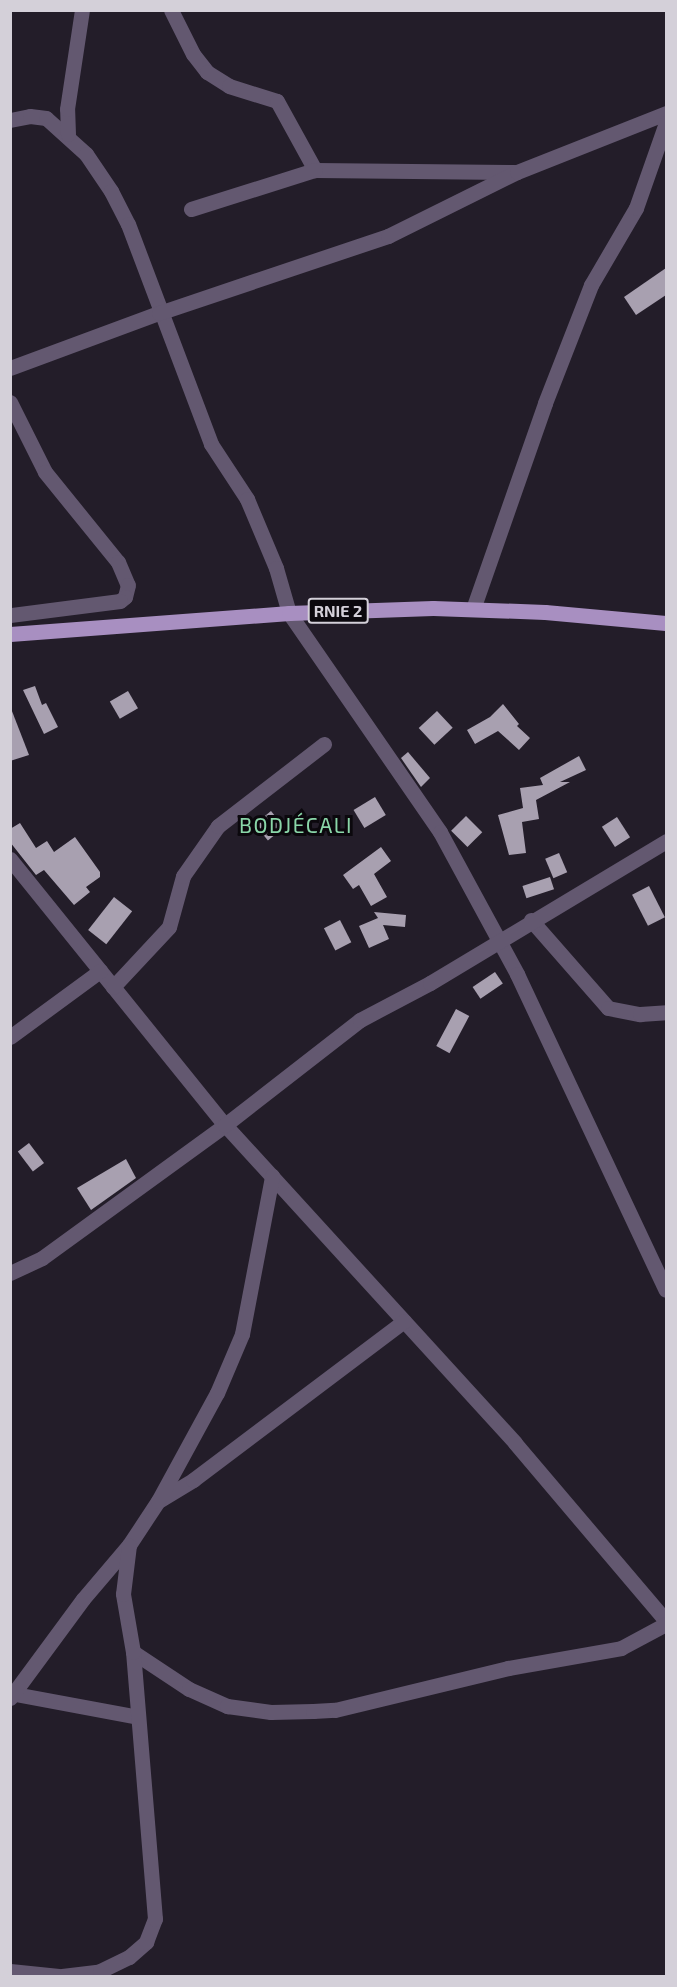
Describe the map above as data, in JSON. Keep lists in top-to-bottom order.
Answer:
{
  "streets": {
    "main road": ["RNIE 2"]
  },
  "districts": ["BODJÉCALI"]
}
